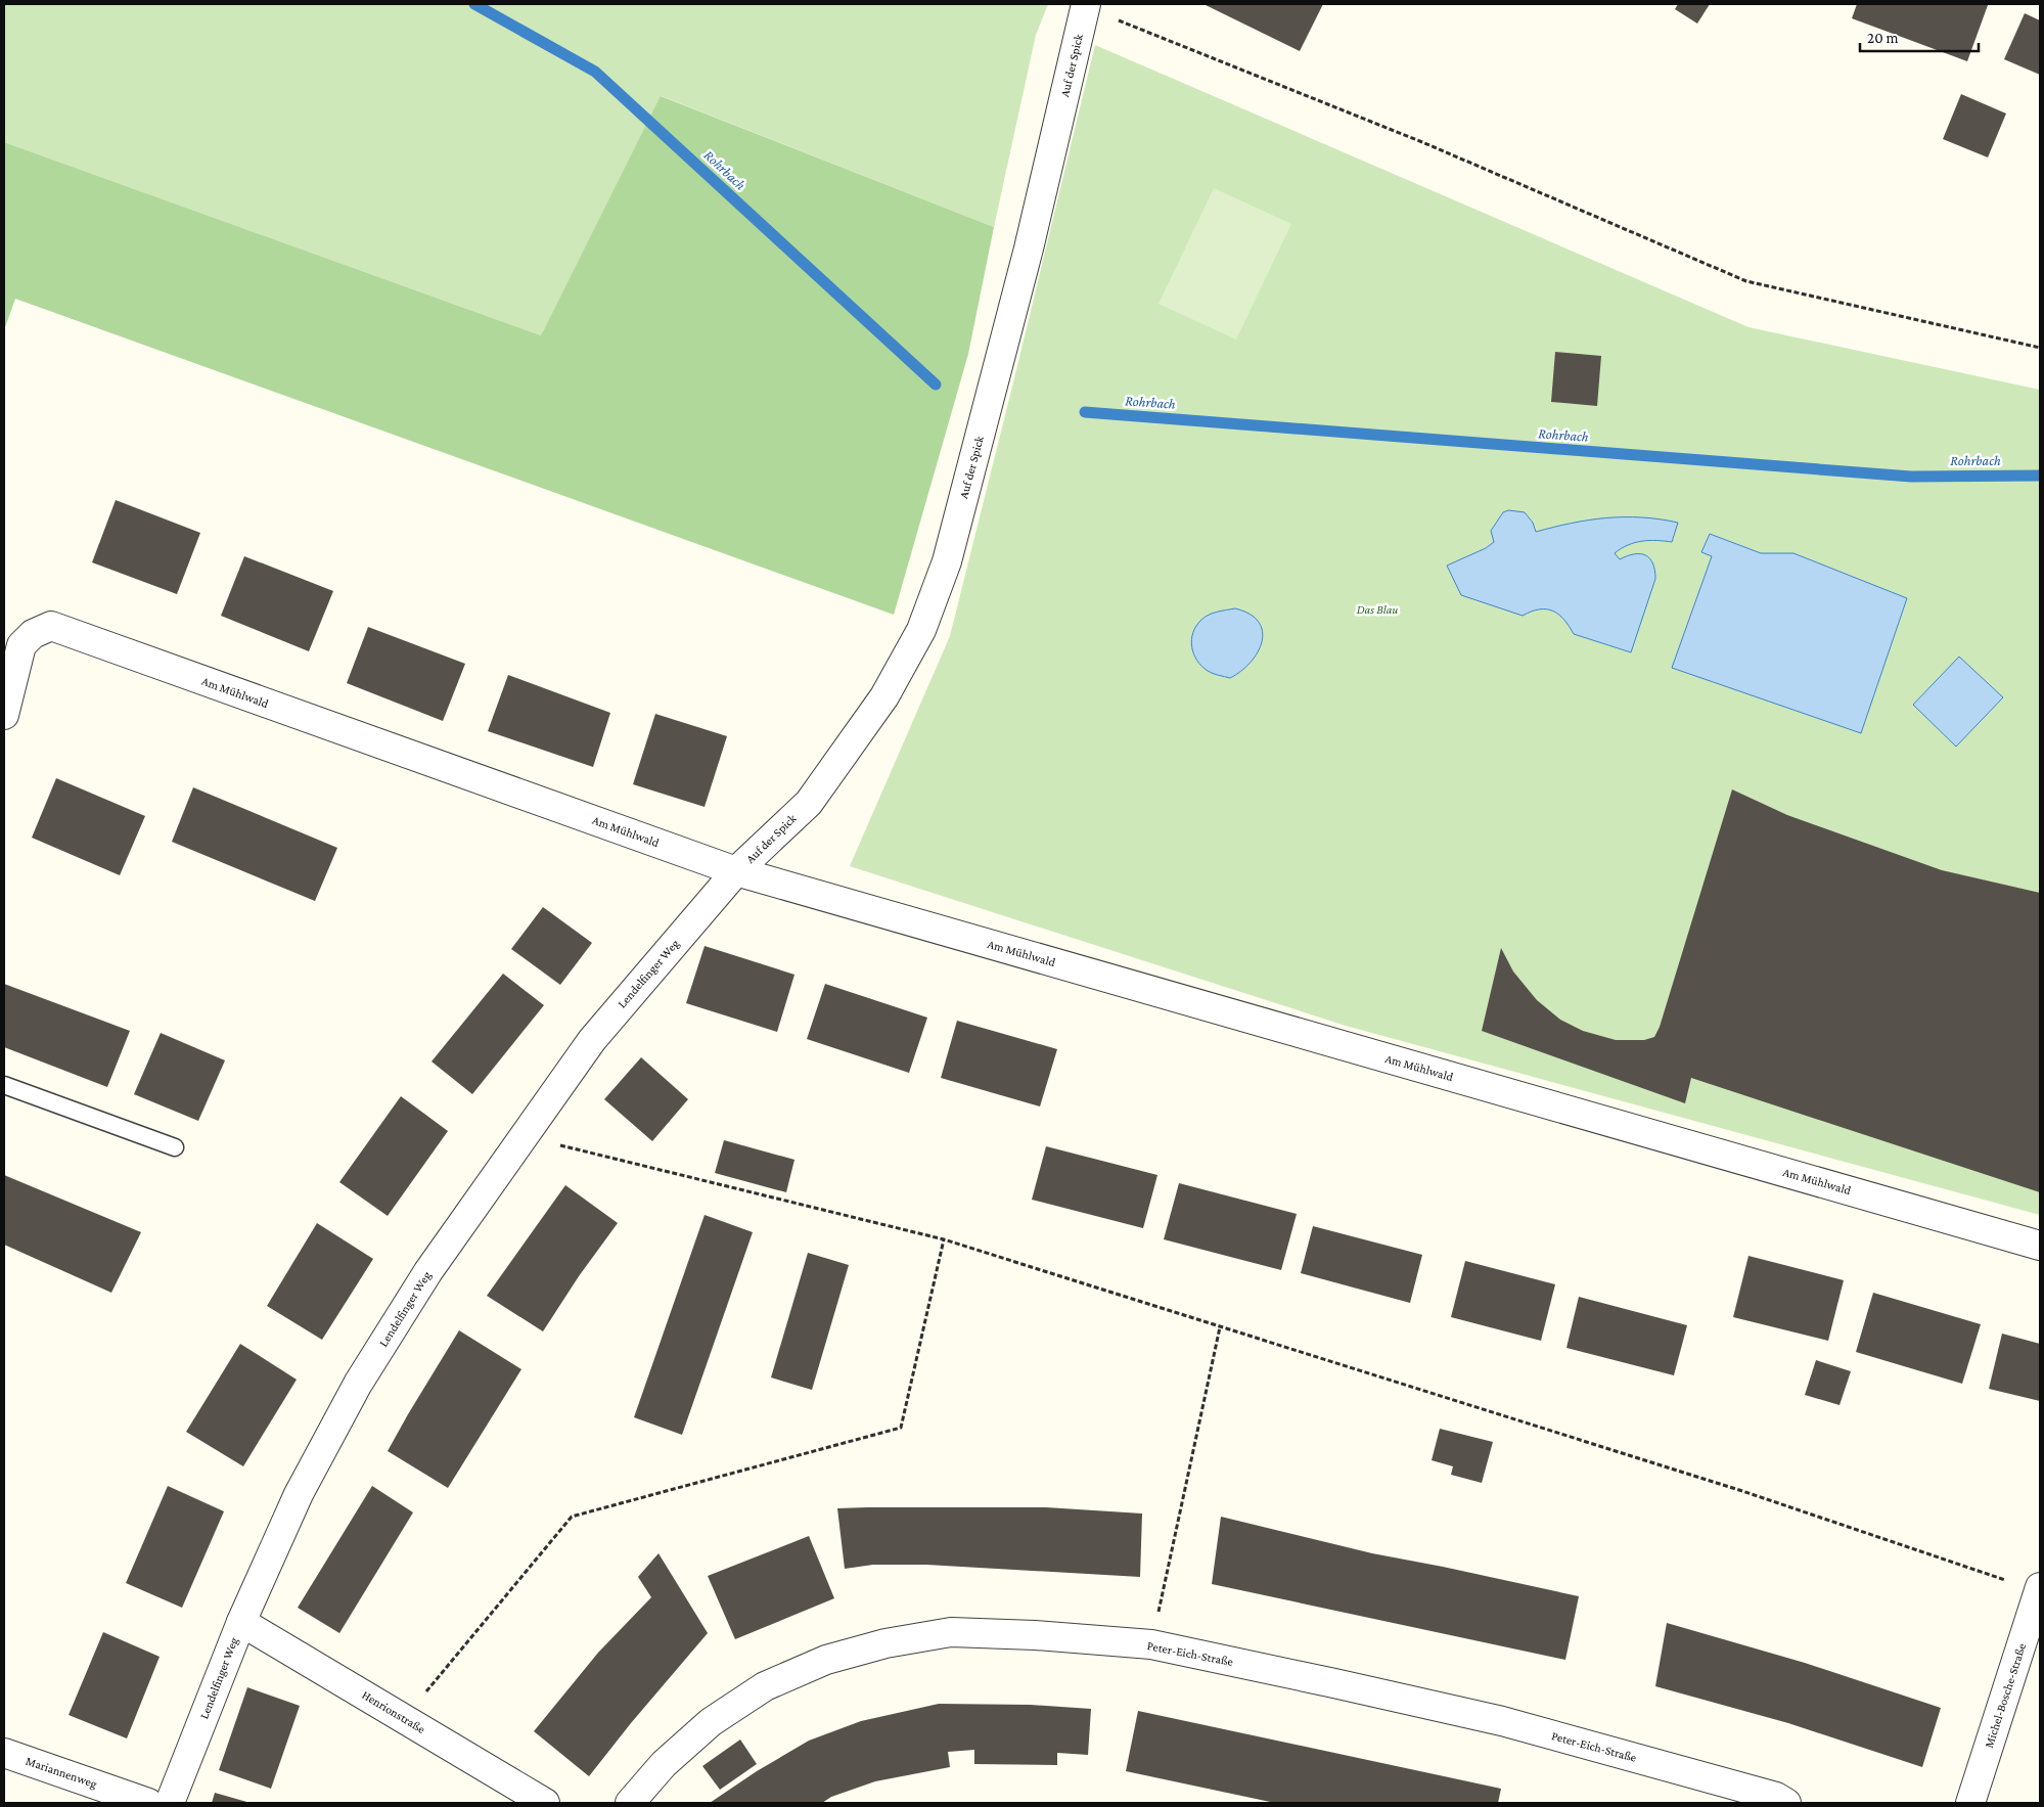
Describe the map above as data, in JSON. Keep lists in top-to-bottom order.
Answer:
{
  "streets": {
    "street": [
      "Auf der Spick",
      "Am Mühlwald",
      "Lendelfinger Weg",
      "Peter-Eich-Straße",
      "Michel-Bosche-Straße",
      "Henrionstraße",
      "Mariannenweg"
    ]
  },
  "crossings": [
    ["Auf der Spick", "Am Mühlwald"],
    ["Auf der Spick", "Lendelfinger Weg"],
    ["Am Mühlwald", "Lendelfinger Weg"],
    ["Lendelfinger Weg", "Henrionstraße"]
  ],
  "water": ["Rohrbach"],
  "parks": ["Das Blau"],
  "scale_bar": "20 m"
}
